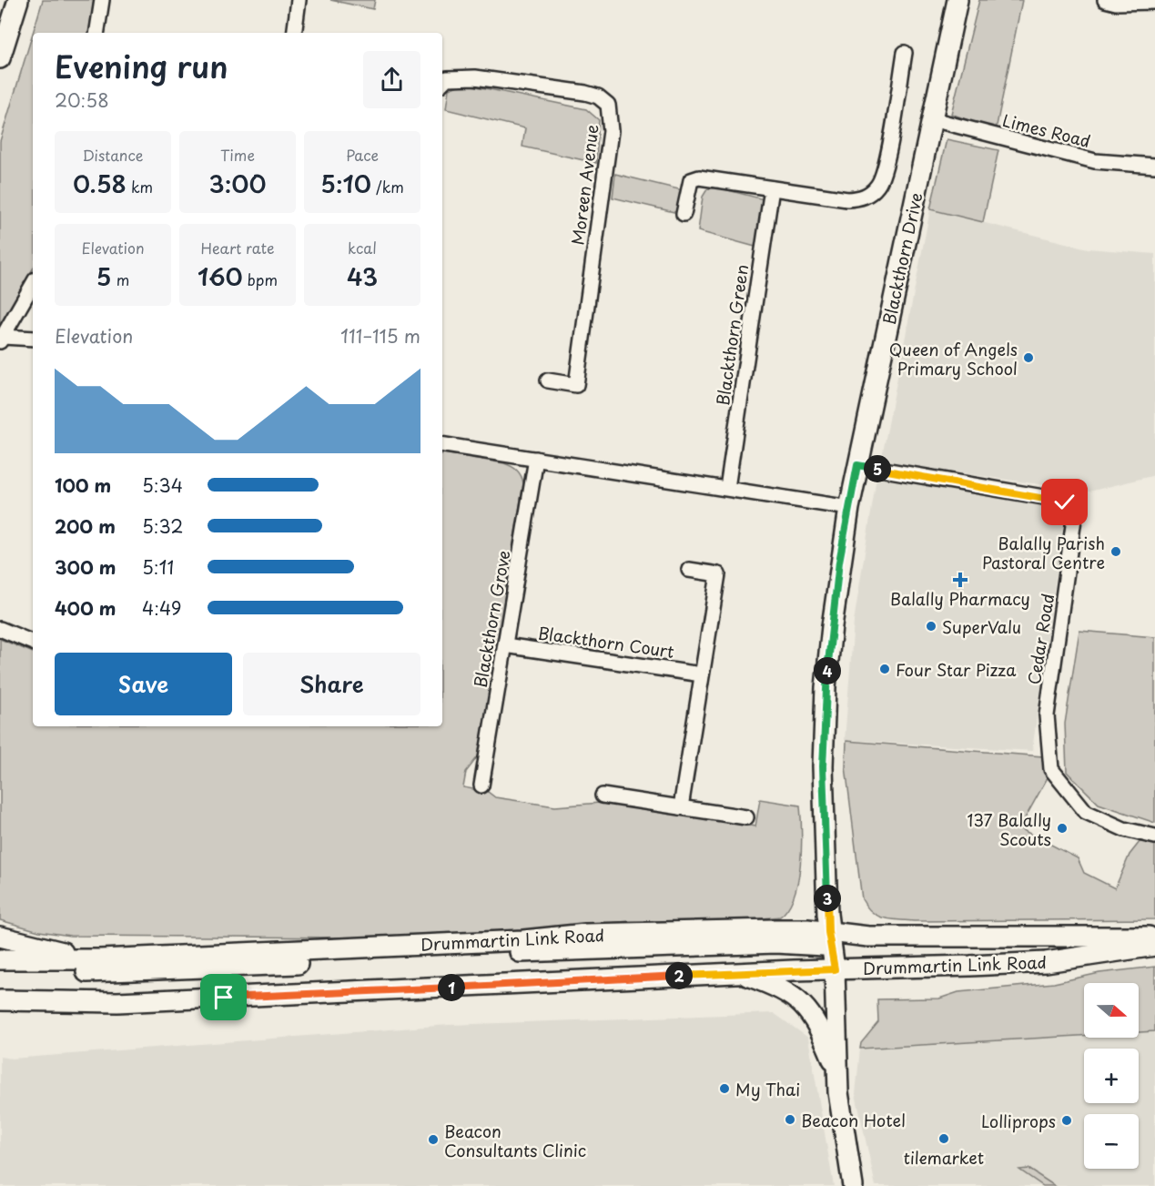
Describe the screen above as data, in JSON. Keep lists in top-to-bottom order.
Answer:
{
  "streets": {
    "main road": ["Blackthorn Drive", "Drummartin Link Road"],
    "street": [
      "Limes Road",
      "Moreen Avenue",
      "Blackthorn Green",
      "Blackthorn Grove",
      "Cedar Road",
      "Blackthorn Court"
    ]
  },
  "crossings": [
    ["Limes Road", "Blackthorn Drive"],
    ["Blackthorn Drive", "Cedar Road"],
    ["Blackthorn Drive", "Drummartin Link Road"],
    ["Blackthorn Grove", "Blackthorn Court"]
  ],
  "places": {
    "other": [
      "Queen of Angels Primary School",
      "Balally Parish Pastoral Centre",
      "SuperValu",
      "Four Star Pizza",
      "137 Balally Scouts",
      "My Thai",
      "Beacon Hotel",
      "Lolliprops",
      "tilemarket",
      "Beacon Consultants Clinic"
    ],
    "health": ["Balally Pharmacy"]
  },
  "north": "right",
  "page": {
    "heading": ["Evening run", "20:58"],
    "stats": [
      ["Distance", "0.58 km"],
      ["Time", "3:00"],
      ["Pace", "5:10 /km"],
      ["Elevation", "5 m"],
      ["Heart rate", "160 bpm"],
      ["kcal", "43"]
    ],
    "chart": ["Elevation", "111–115 m"],
    "pins": [
      "5",
      "4",
      "3",
      "2",
      "1"
    ],
    "list": [
      {
        "name": "100 m",
        "note": "5:34"
      },
      {
        "name": "200 m",
        "note": "5:32"
      },
      {
        "name": "300 m",
        "note": "5:11"
      },
      {
        "name": "400 m",
        "note": "4:49"
      }
    ],
    "buttons": ["Save", "Share"],
    "map_buttons": ["+", "−"]
  }
}
